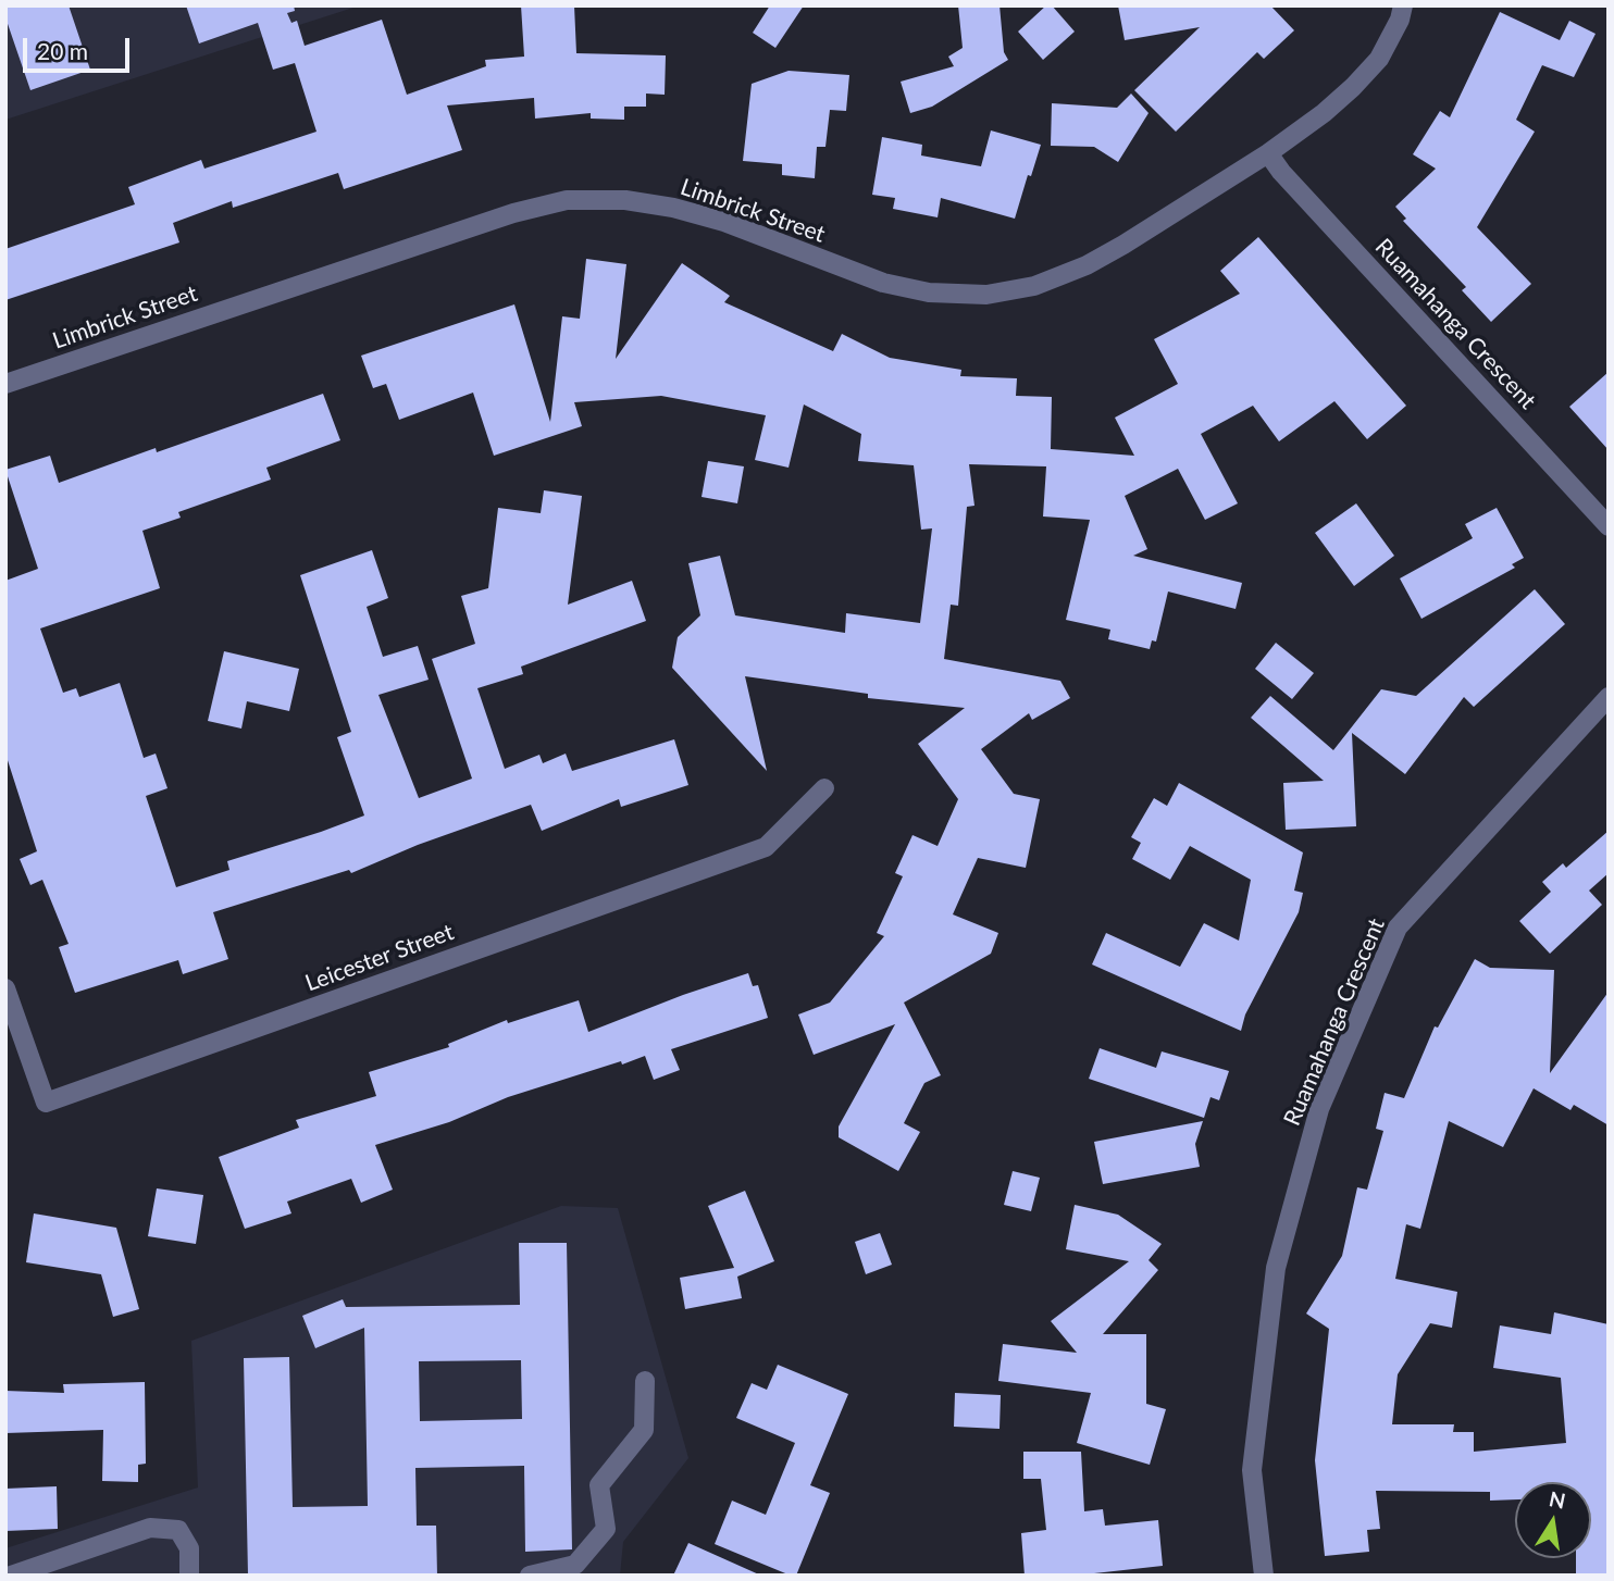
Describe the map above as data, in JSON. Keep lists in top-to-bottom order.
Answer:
{
  "streets": {
    "street": ["Limbrick Street", "Ruamahanga Crescent", "Leicester Street"]
  },
  "crossings": [
    ["Limbrick Street", "Ruamahanga Crescent"]
  ],
  "scale_bar": "20 m",
  "north": "top"
}
